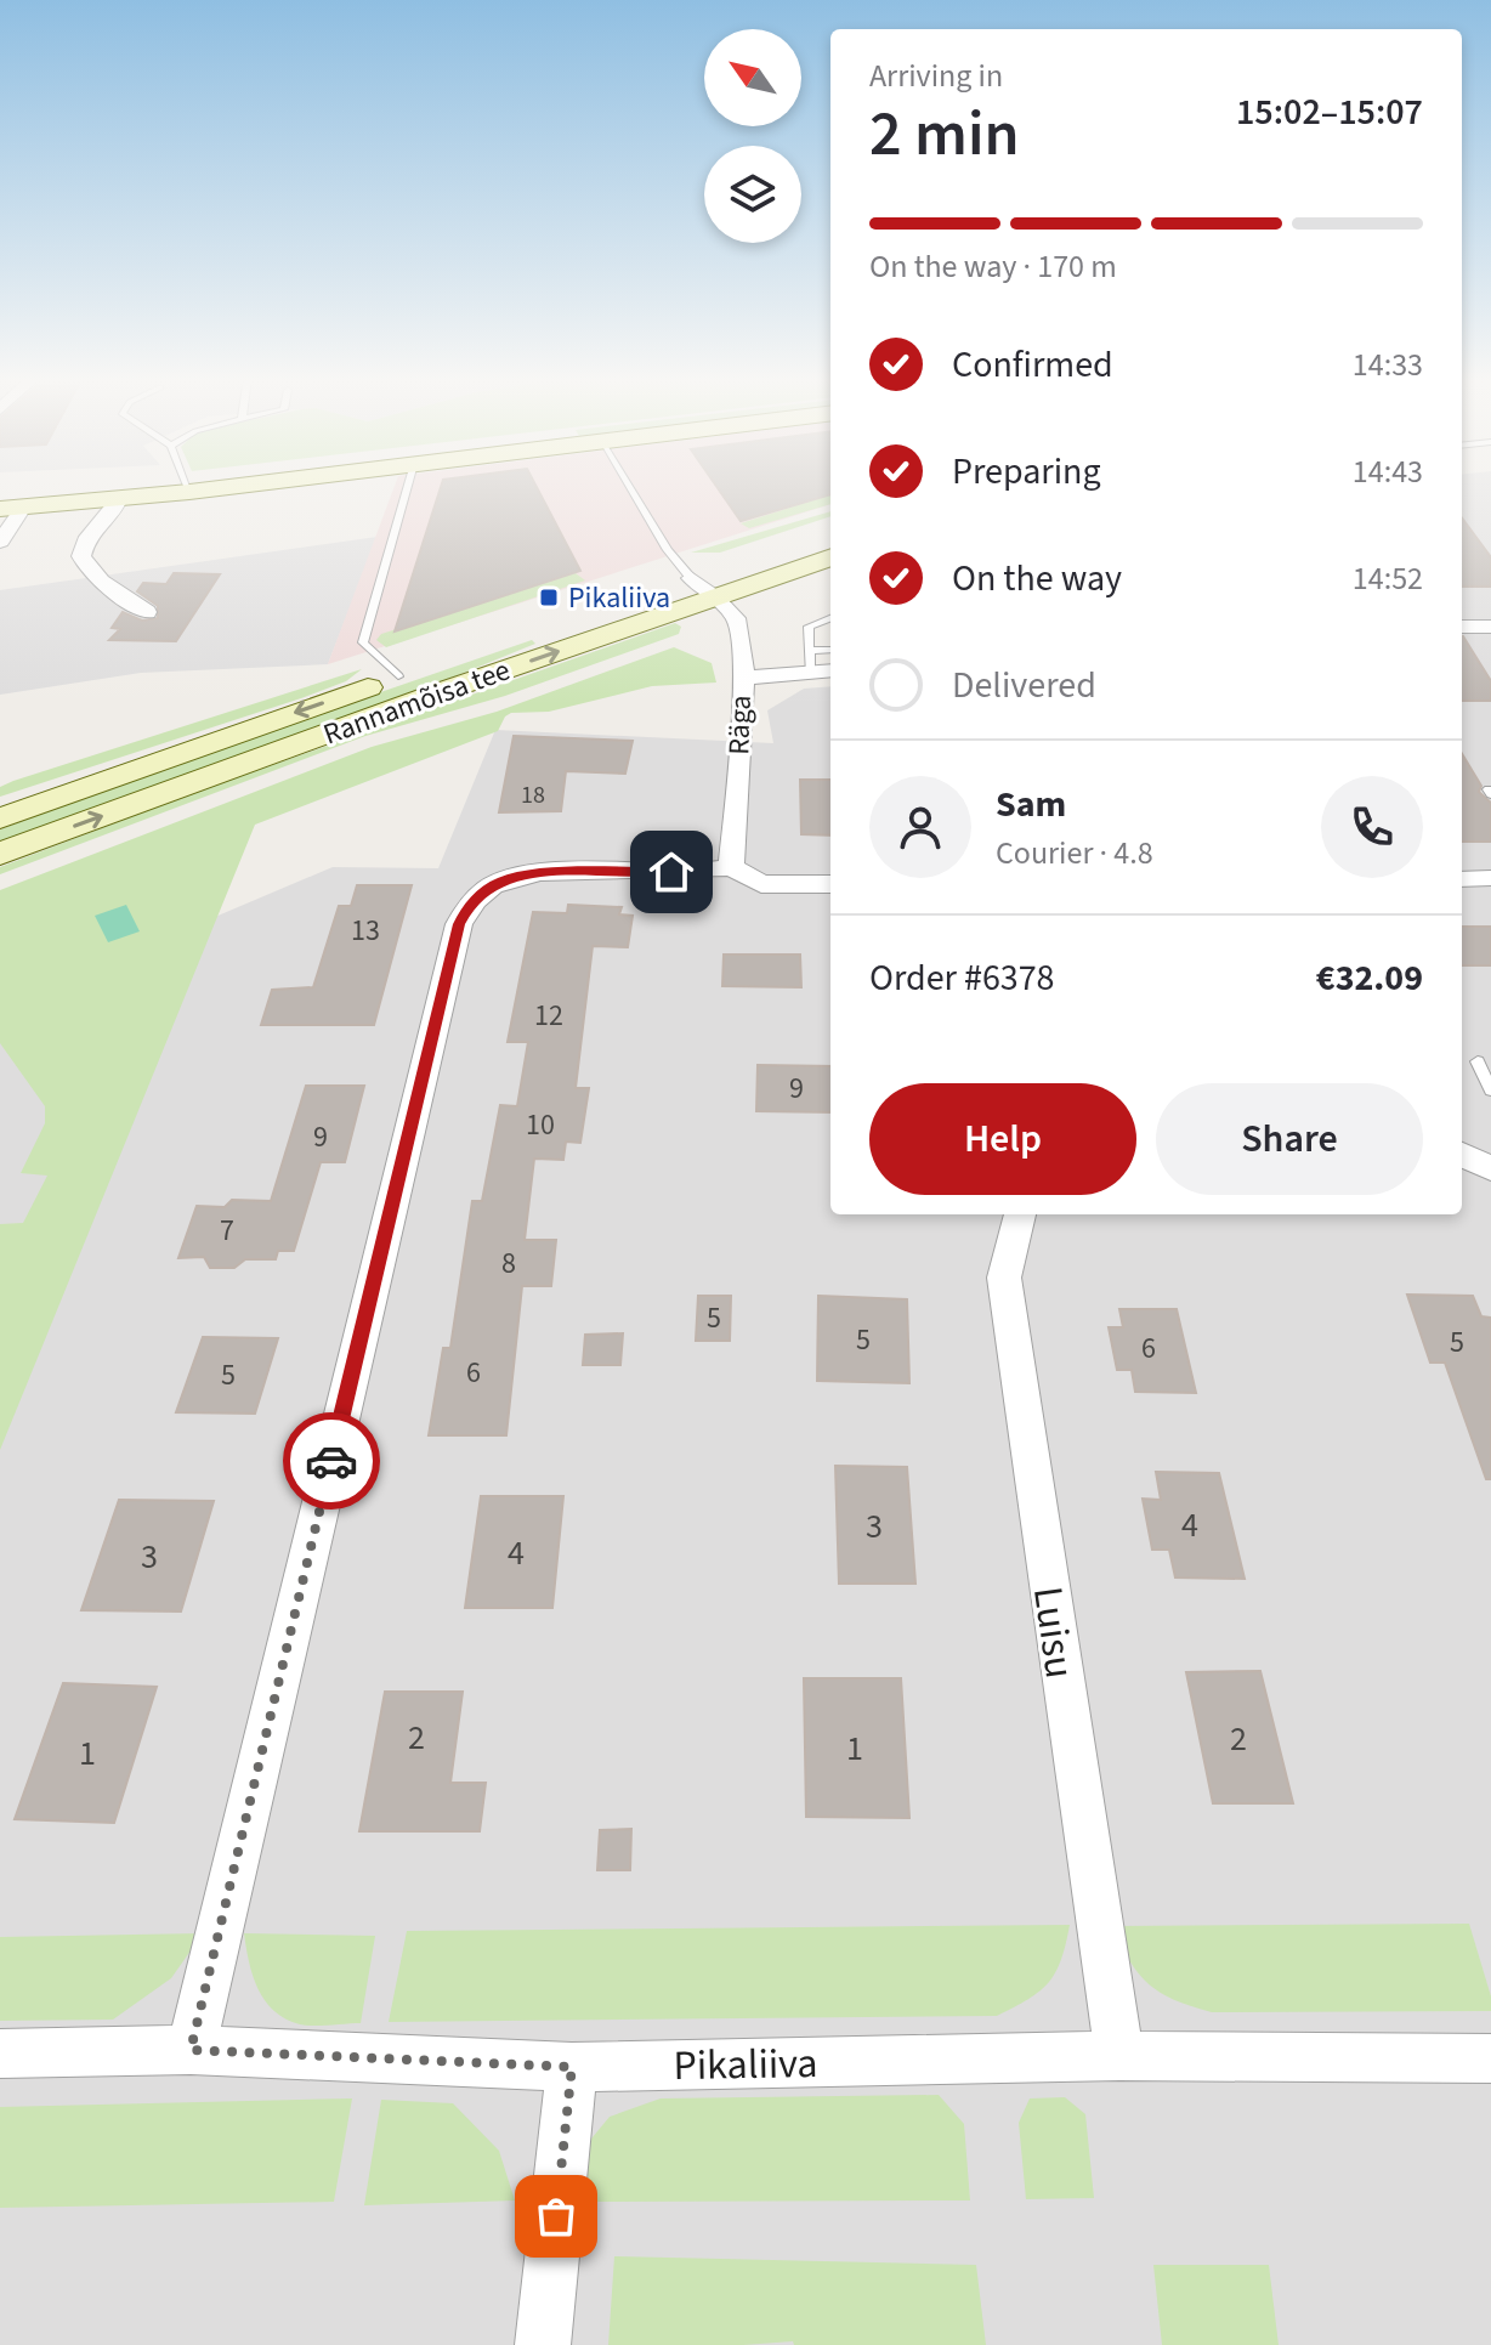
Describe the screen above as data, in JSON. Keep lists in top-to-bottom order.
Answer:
{
  "streets": {
    "main road": ["Rannamõisa tee"],
    "street": ["Räga", "Luisu", "Pikaliiva"]
  },
  "crossings": [
    ["Luisu", "Pikaliiva"]
  ],
  "places": {
    "transit": ["Pikaliiva"]
  },
  "house_numbers": [
    "18",
    "13",
    "12",
    "9",
    "10",
    "9",
    "7",
    "8",
    "5",
    "5",
    "5",
    "6",
    "6",
    "5",
    "4",
    "3",
    "4",
    "3",
    "2",
    "2",
    "1",
    "1"
  ],
  "north": "top left",
  "page": {
    "heading": ["2 min", "Arriving in", "15:02–15:07"],
    "panel": [
      "Sam",
      "Courier · 4.8",
      "Order #6378",
      "€32.09"
    ],
    "bar": "On the way · 170 m",
    "list": [
      ["Confirmed", "14:33"],
      ["Preparing", "14:43"],
      ["On the way", "14:52"],
      "Delivered"
    ],
    "buttons": ["Help", "Share"]
  }
}
